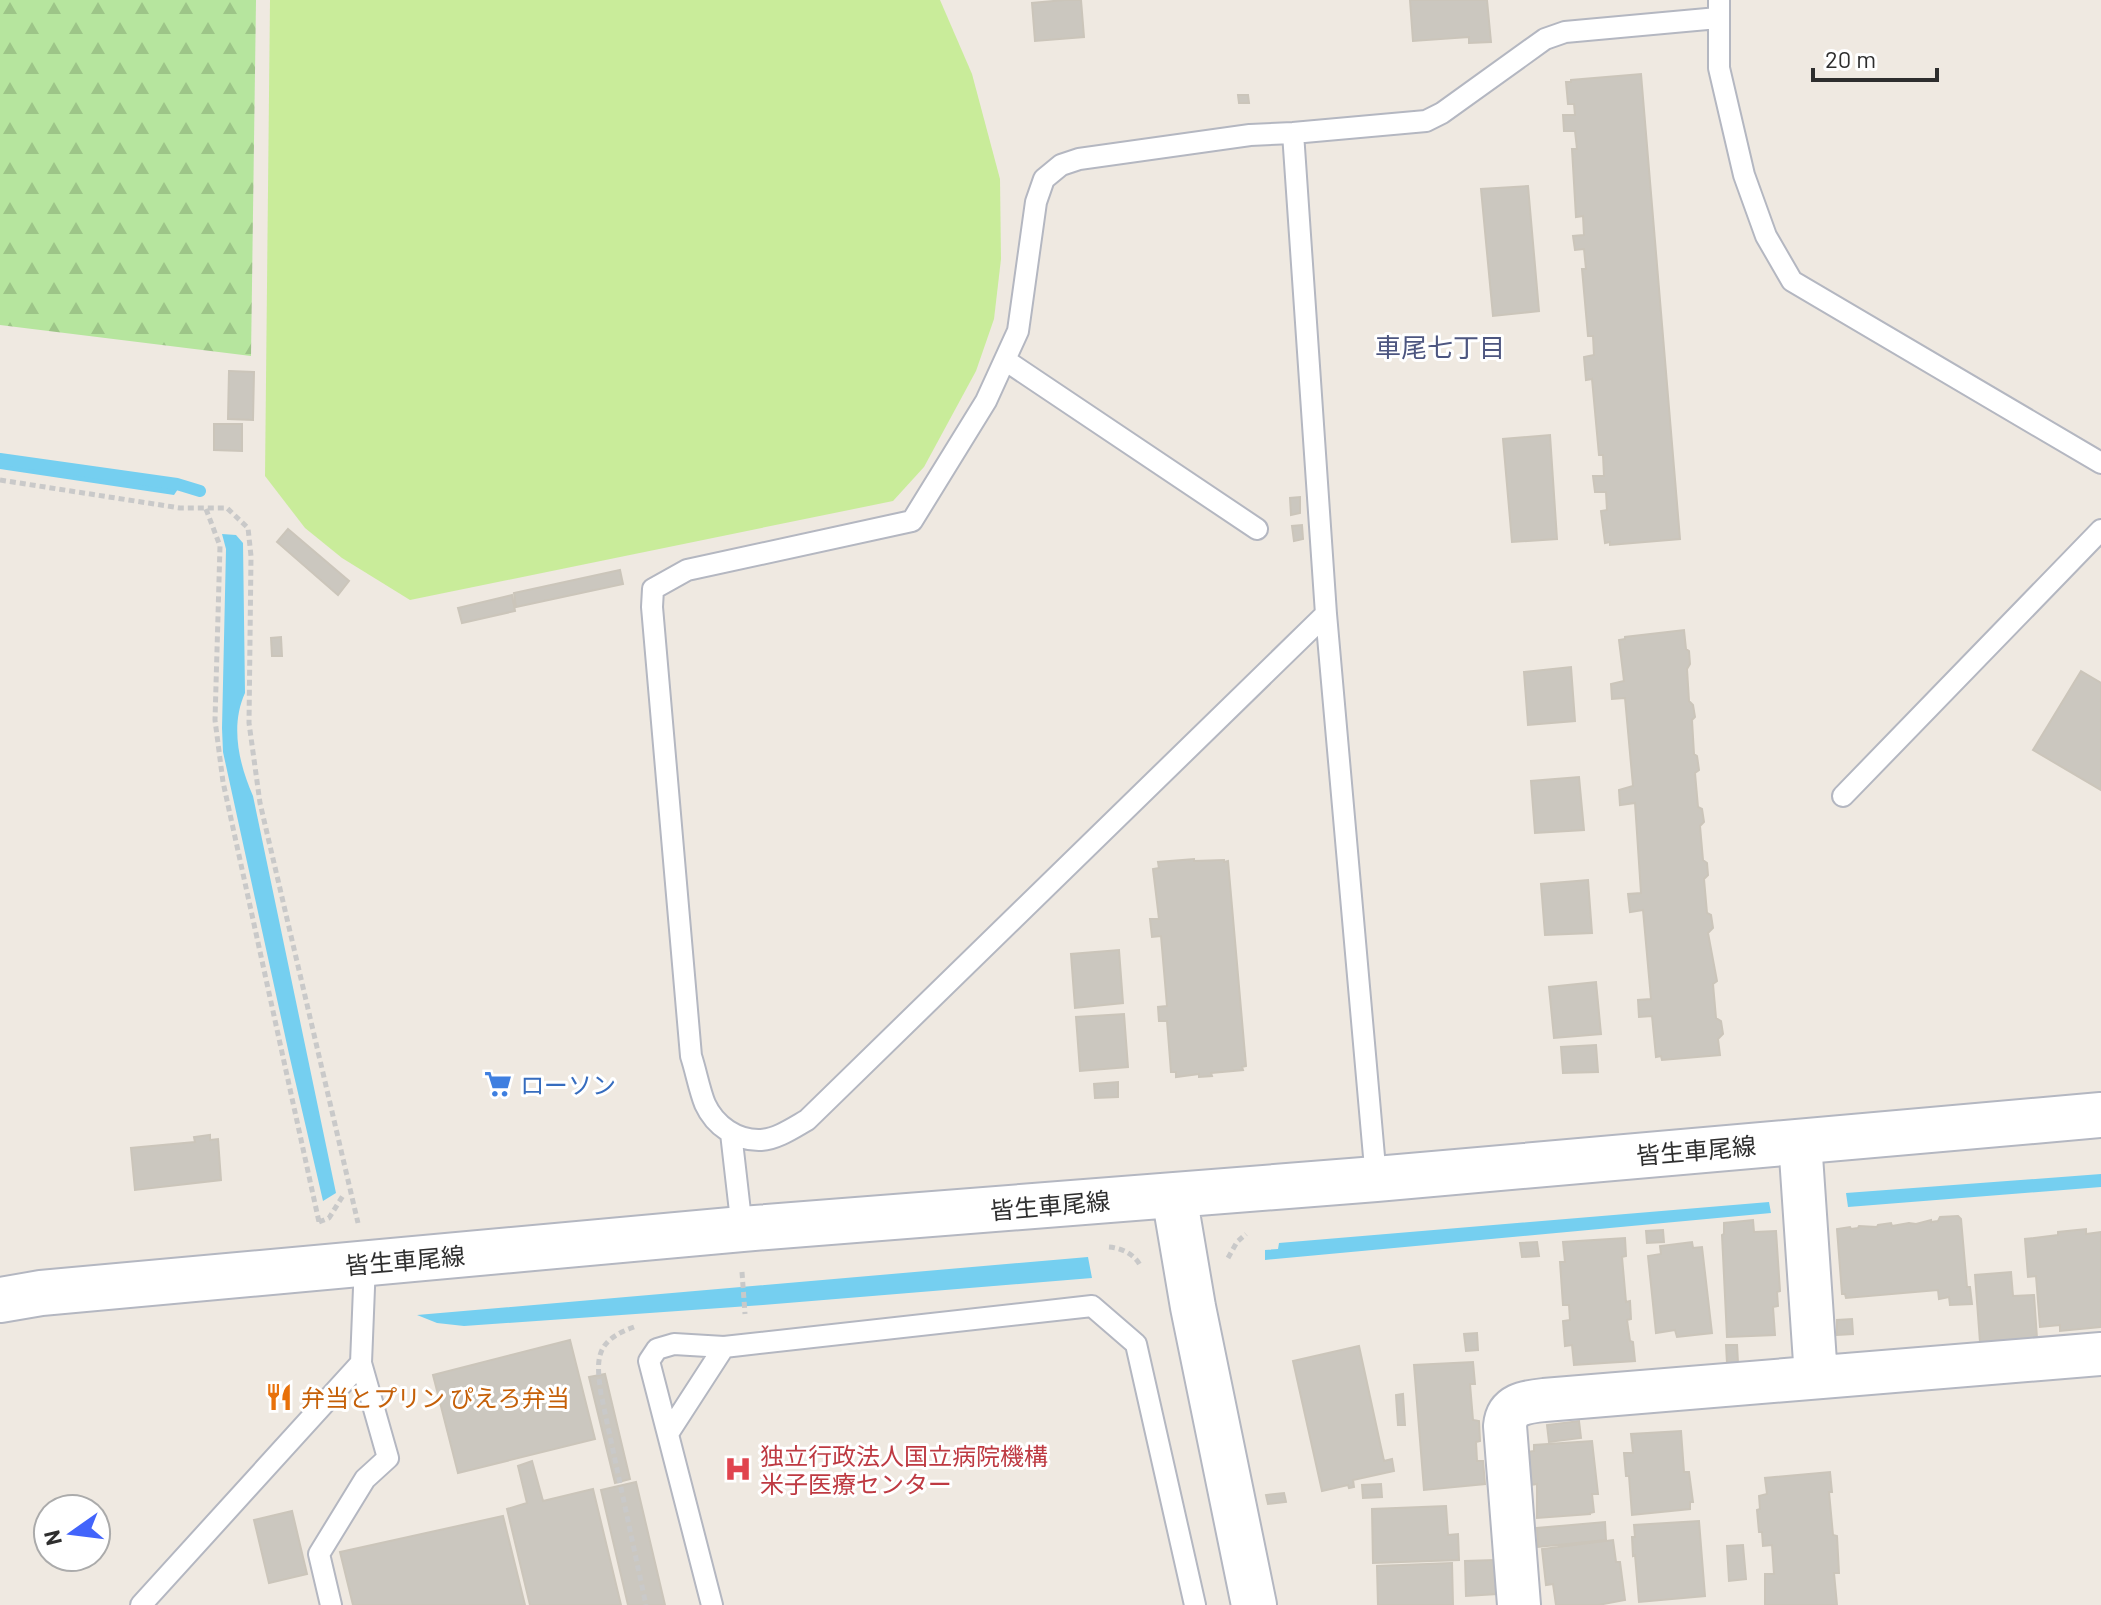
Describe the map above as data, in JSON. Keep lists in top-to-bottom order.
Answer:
{
  "streets": {
    "main road": ["皆生車尾線"]
  },
  "districts": ["車尾七丁目"],
  "places": {
    "supermarket": ["ローソン"],
    "restaurant": ["弁当とプリン ぴえろ弁当"],
    "hospital": ["独立行政法人国立病院機構 米子医療センター"]
  },
  "scale_bar": "20 m",
  "north": "left"
}
